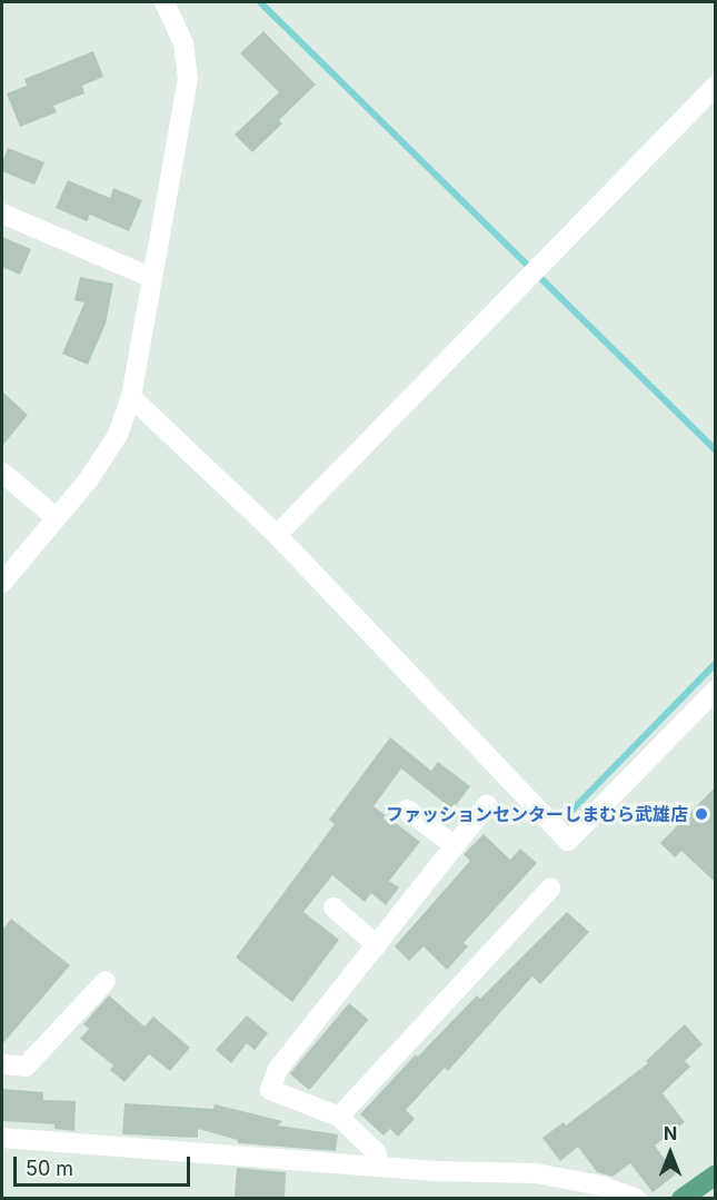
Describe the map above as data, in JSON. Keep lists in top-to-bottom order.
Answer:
{
  "places": ["ファッションセンターしまむら武雄店"],
  "scale_bar": "50 m",
  "north": "top"
}
